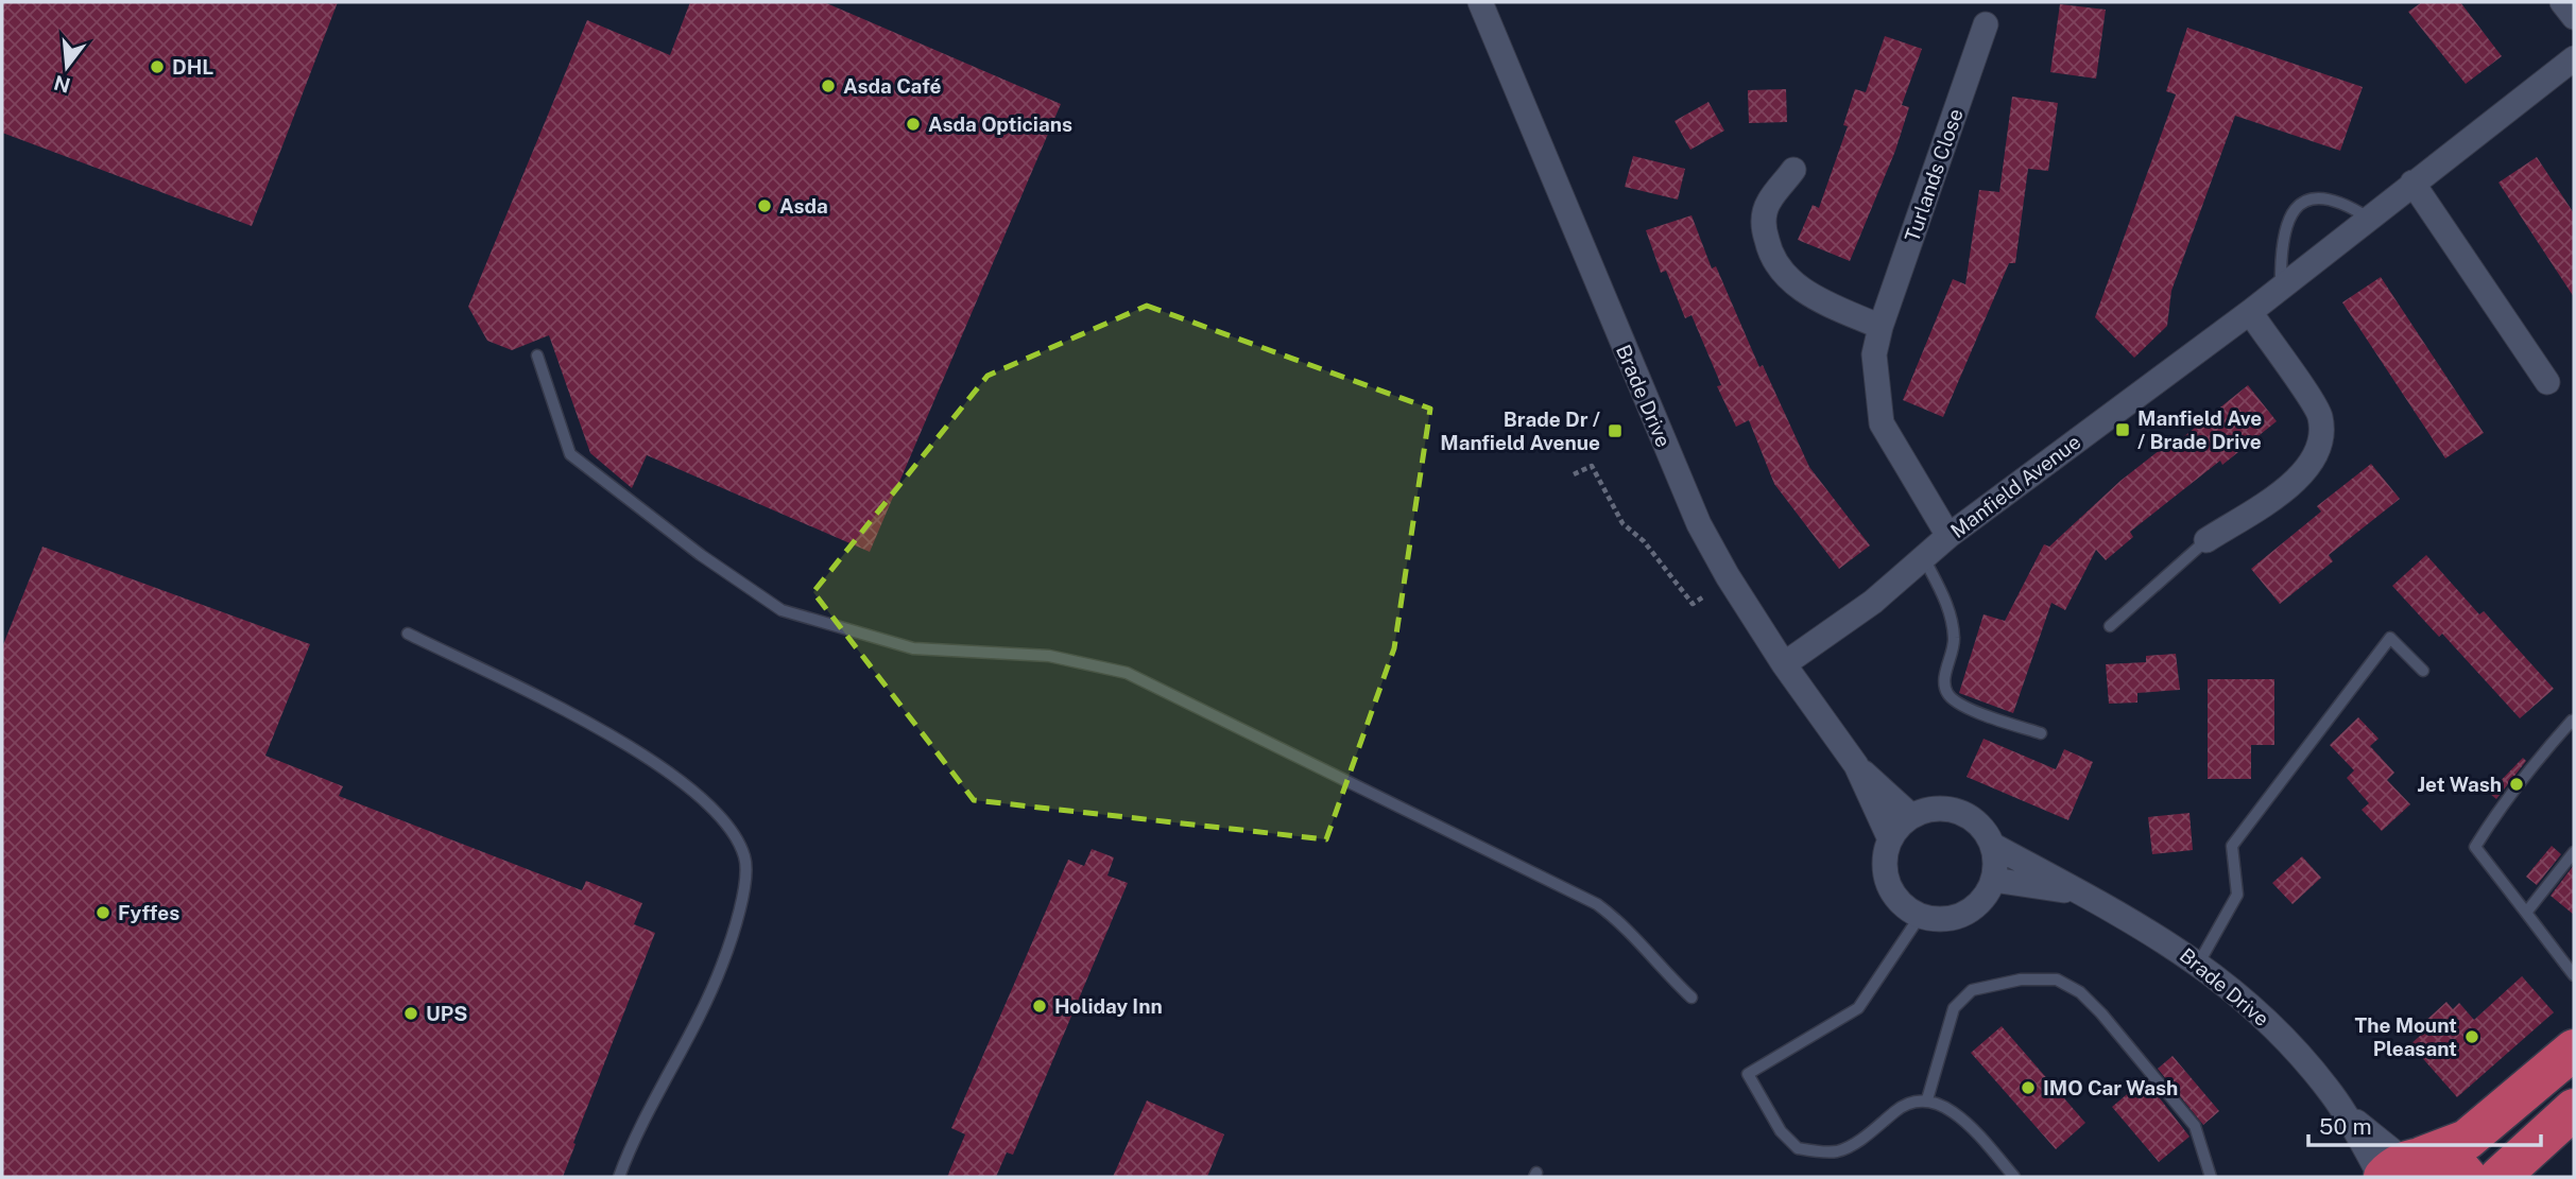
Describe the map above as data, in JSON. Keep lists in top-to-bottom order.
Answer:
{
  "streets": {
    "street": ["Turlands Close", "Brade Drive", "Manfield Avenue"]
  },
  "crossings": [
    ["Turlands Close", "Manfield Avenue"],
    ["Brade Drive", "Manfield Avenue"]
  ],
  "places": {
    "other": [
      "DHL",
      "Asda Café",
      "Asda Opticians",
      "Asda",
      "Jet Wash",
      "Fyffes",
      "Holiday Inn",
      "UPS",
      "The Mount Pleasant",
      "IMO Car Wash"
    ],
    "transit": ["Manfield Ave / Brade Drive", "Brade Dr / Manfield Avenue"]
  },
  "scale_bar": "50 m",
  "north": "bottom"
}
